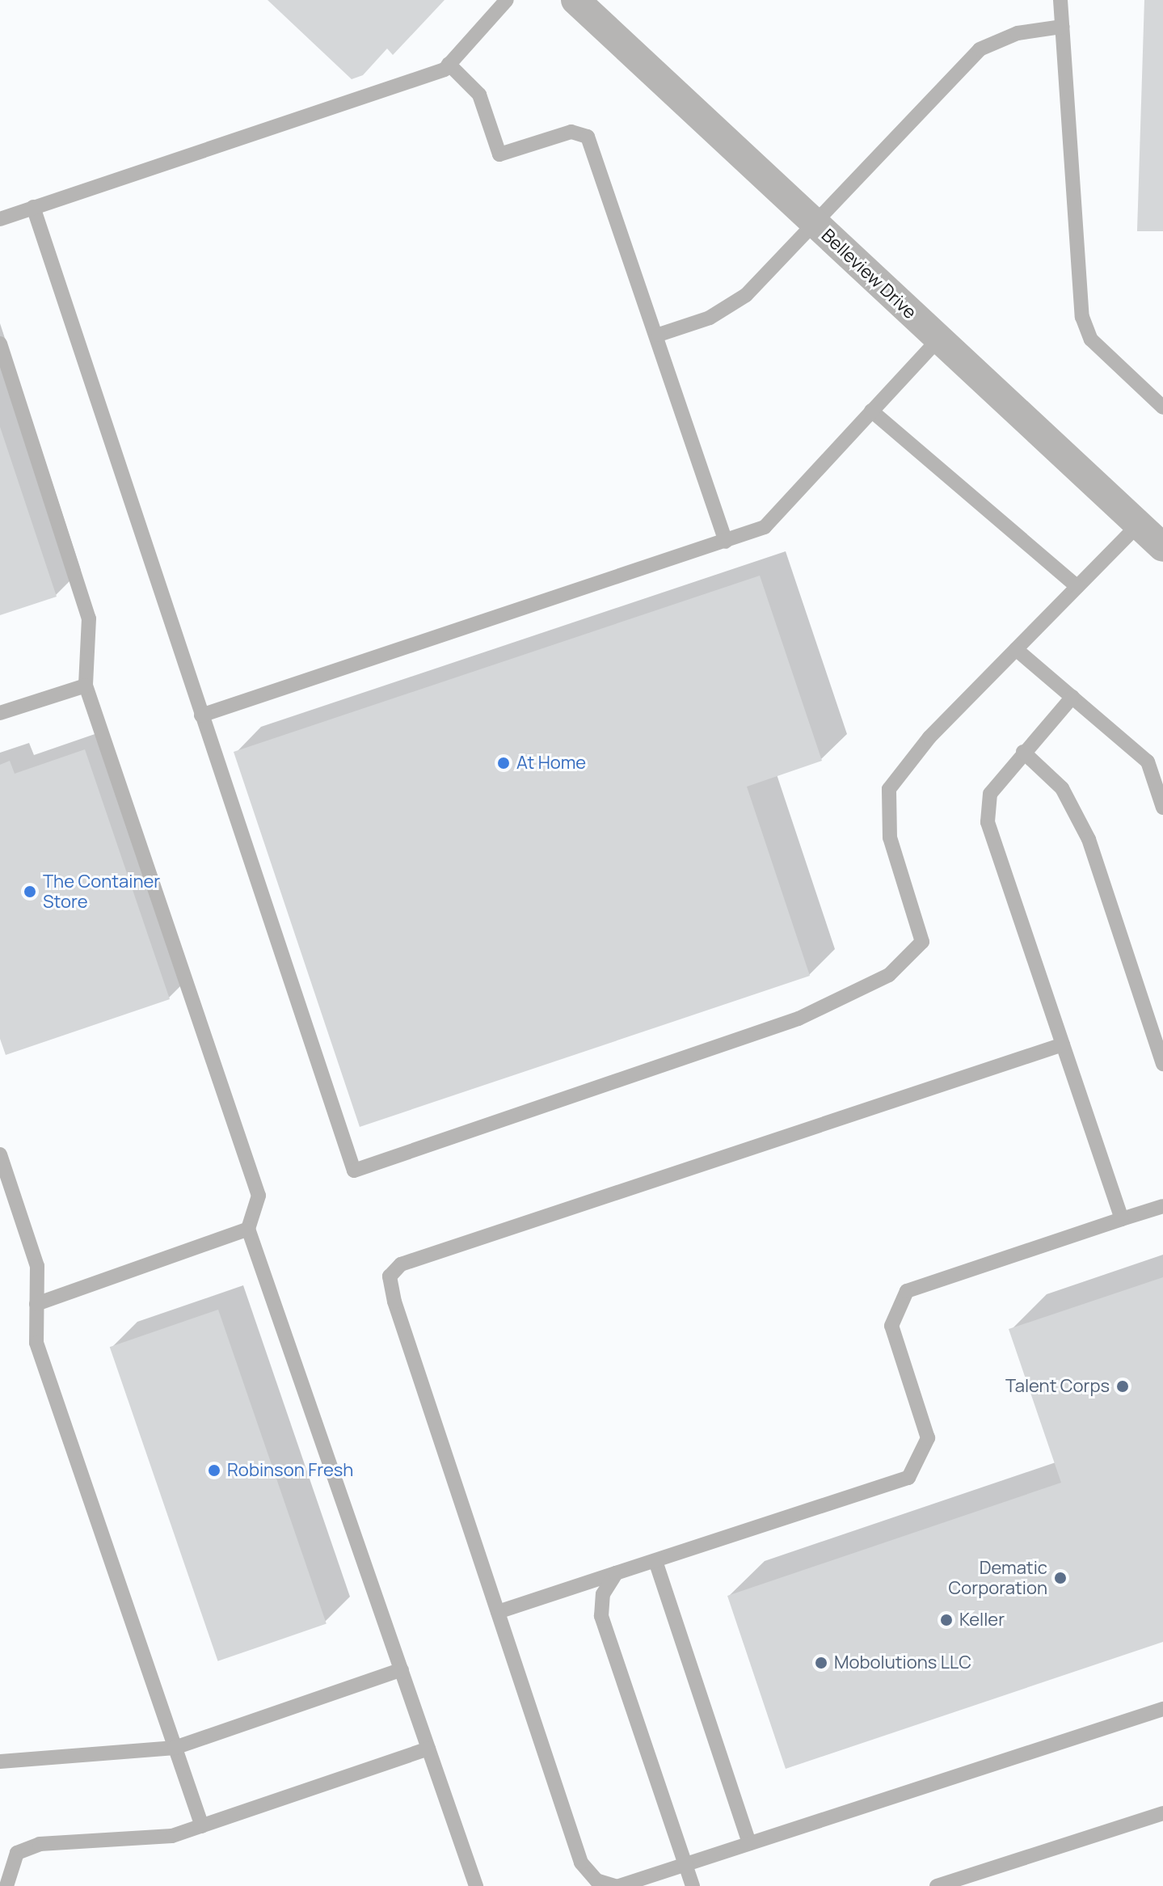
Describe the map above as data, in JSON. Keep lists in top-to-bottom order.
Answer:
{
  "streets": {
    "street": ["Belleview Drive"]
  },
  "places": [
    "At Home",
    "The Container Store",
    "Talent Corps",
    "Robinson Fresh",
    "Dematic Corporation",
    "Keller",
    "Mobolutions LLC"
  ]
}
